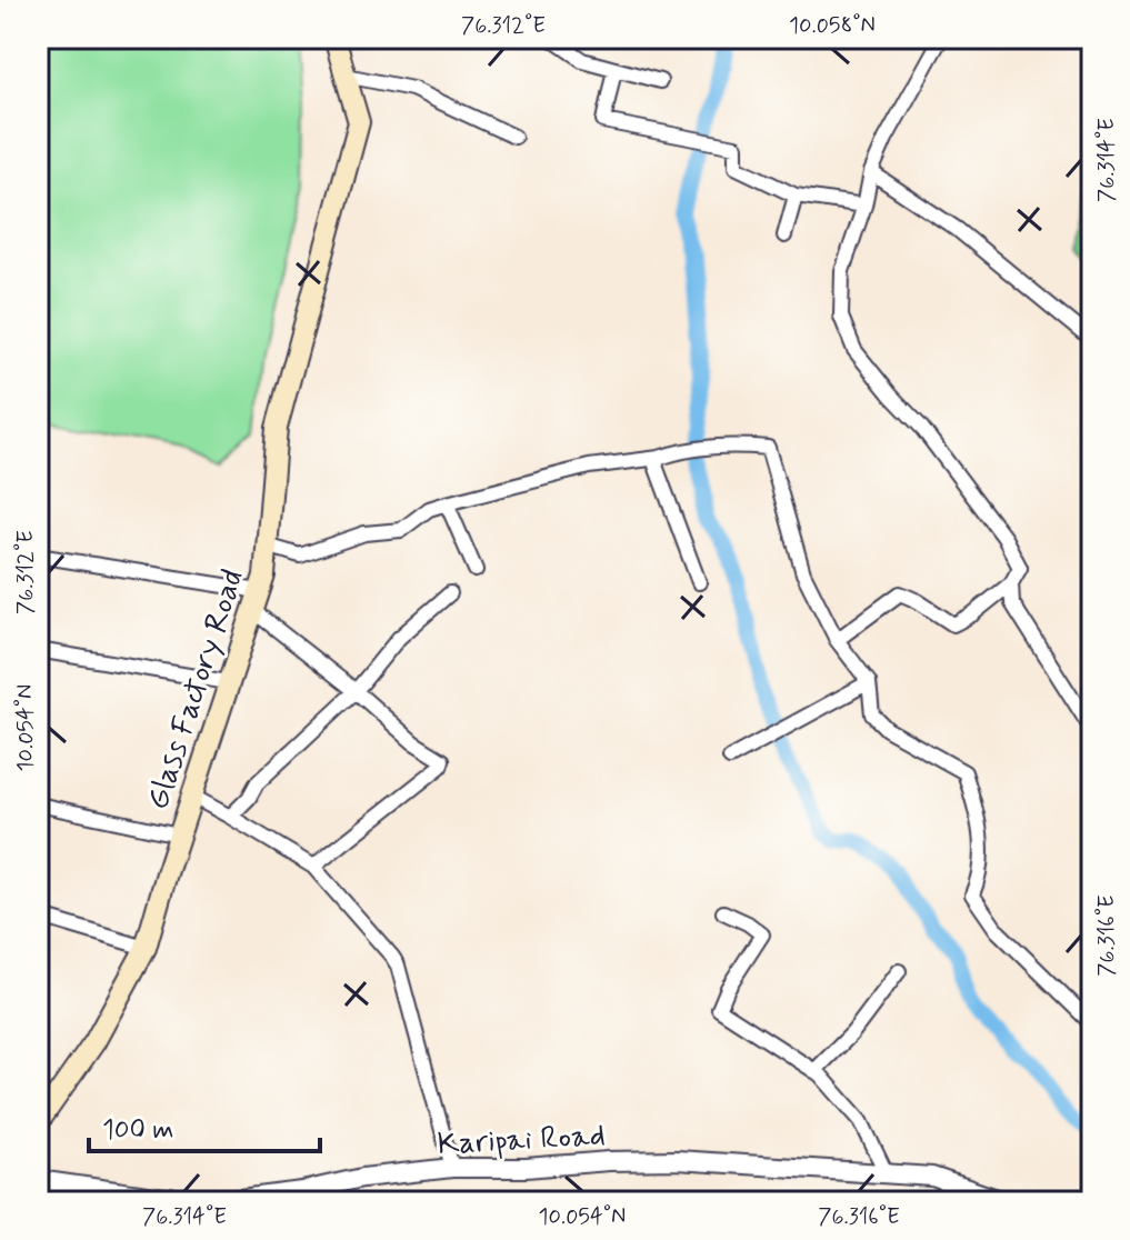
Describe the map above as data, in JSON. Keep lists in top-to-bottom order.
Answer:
{
  "streets": {
    "main road": ["Glass Factory Road"],
    "street": ["Karipai Road"]
  },
  "scale_bar": "100 m",
  "coordinates": [
    "76.312°E",
    "10.058°N",
    "76.314°E",
    "10.054°N",
    "76.316°E"
  ]
}
